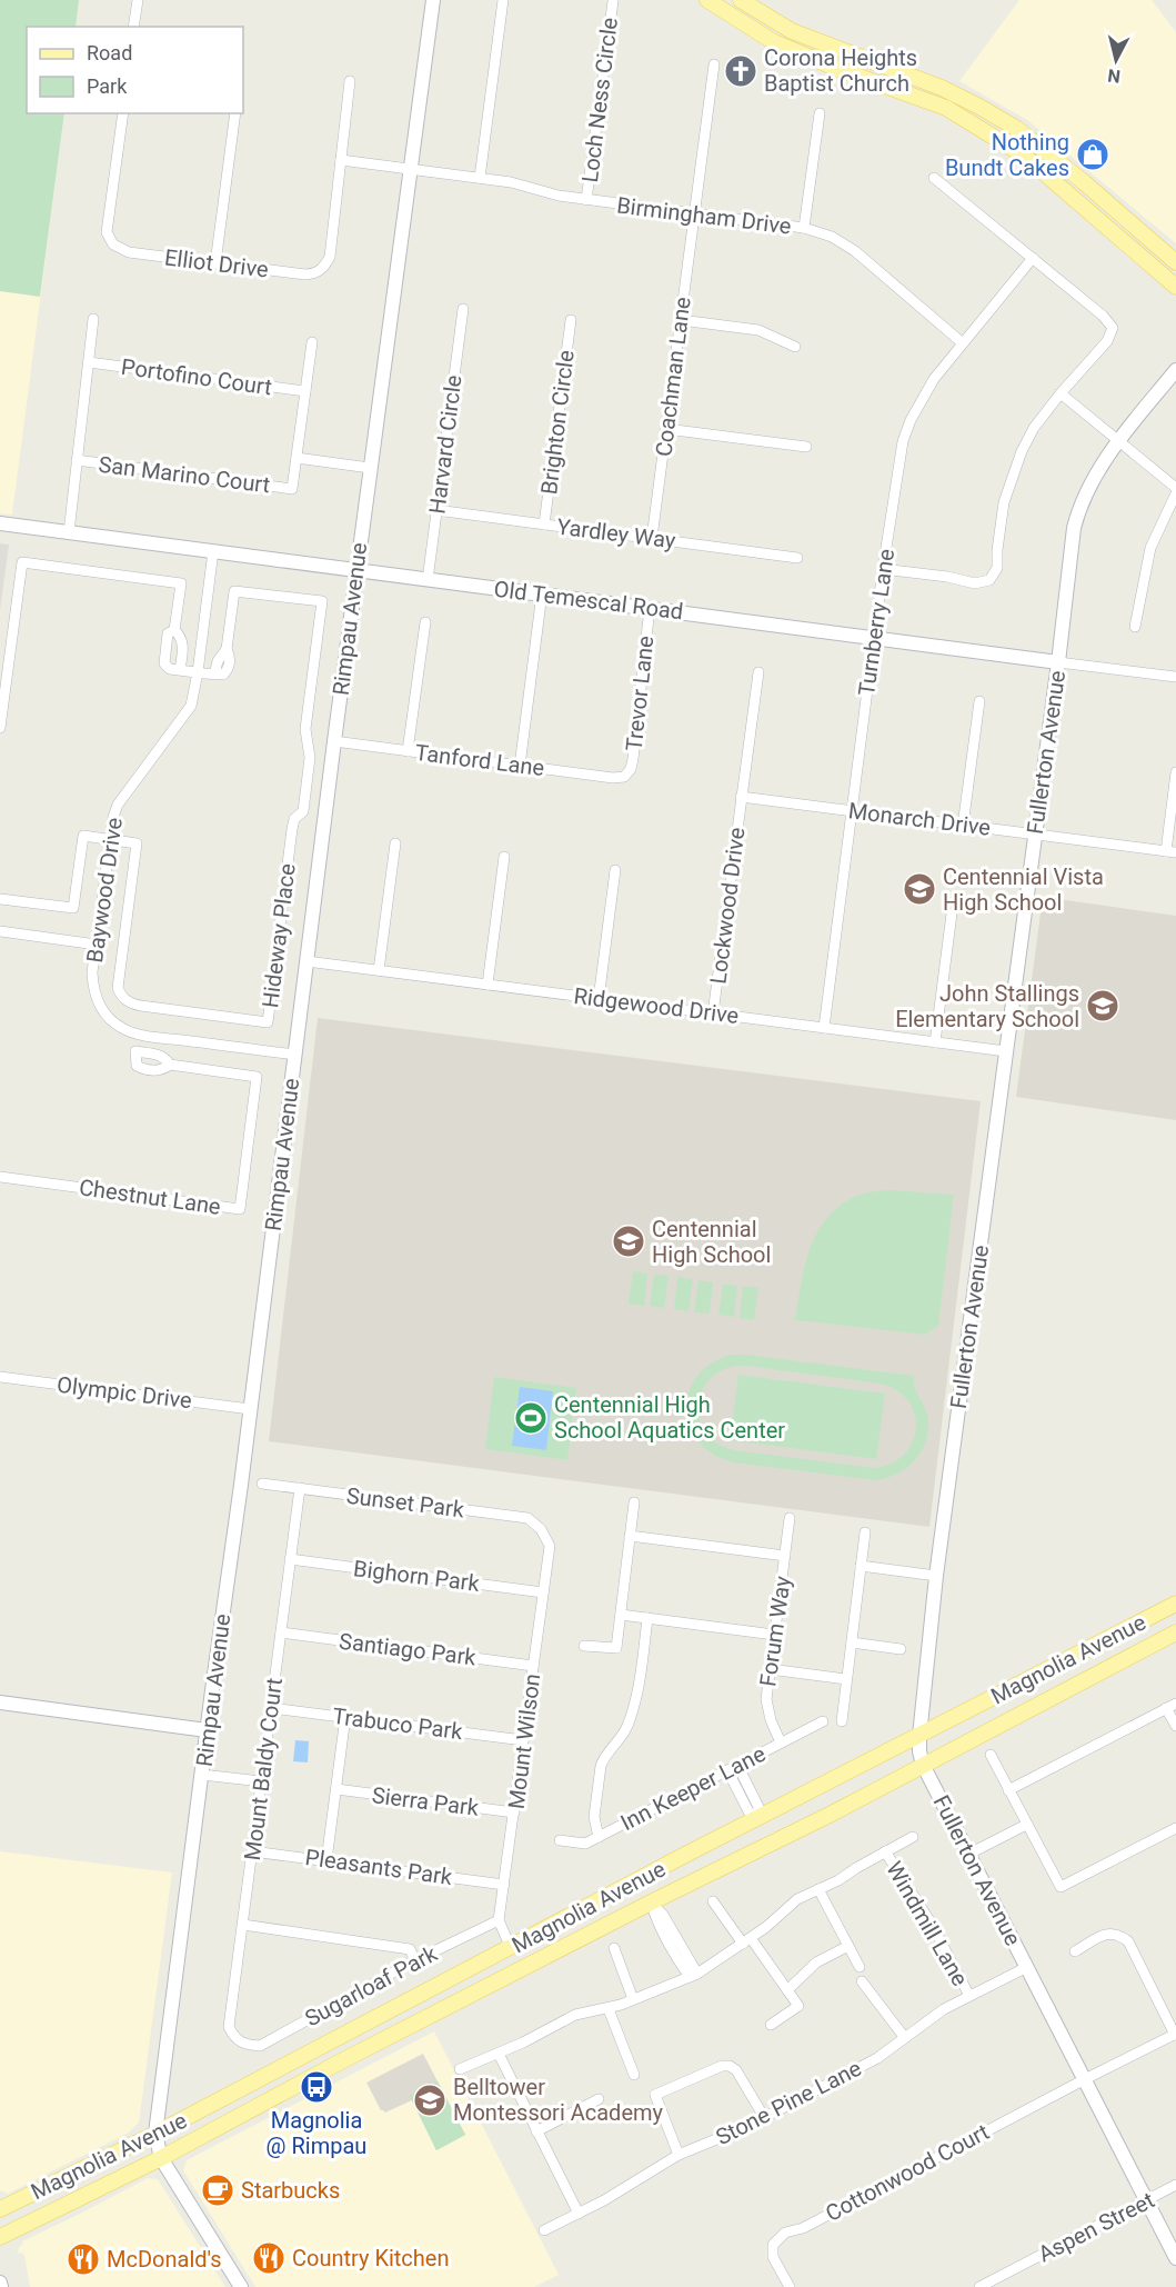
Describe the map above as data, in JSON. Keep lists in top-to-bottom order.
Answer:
{
  "streets": {
    "main road": [
      "Old Temescal Road",
      "Rimpau Avenue",
      "Fullerton Avenue",
      "Magnolia Avenue"
    ],
    "street": [
      "Loch Ness Circle",
      "Birmingham Drive",
      "Elliot Drive",
      "Portofino Court",
      "Coachman Lane",
      "Brighton Circle",
      "Harvard Circle",
      "San Marino Court",
      "Yardley Way",
      "Turnberry Lane",
      "Trevor Lane",
      "Tanford Lane",
      "Monarch Drive",
      "Baywood Drive",
      "Lockwood Drive",
      "Hideway Place",
      "Ridgewood Drive",
      "Chestnut Lane",
      "Olympic Drive",
      "Sunset Park",
      "Bighorn Park",
      "Forum Way",
      "Santiago Park",
      "Trabuco Park",
      "Mount Wilson",
      "Mount Baldy Court",
      "Inn Keeper Lane",
      "Sierra Park",
      "Pleasants Park",
      "Windmill Lane",
      "Sugarloaf Park",
      "Stone Pine Lane",
      "Cottonwood Court",
      "Aspen Street"
    ]
  },
  "crossings": [
    ["Loch Ness Circle", "Birmingham Drive"],
    ["Birmingham Drive", "Elliot Drive"],
    ["Birmingham Drive", "Coachman Lane"],
    ["Birmingham Drive", "Rimpau Avenue"],
    ["Birmingham Drive", "Turnberry Lane"],
    ["Coachman Lane", "Yardley Way"],
    ["Brighton Circle", "Yardley Way"],
    ["Harvard Circle", "Yardley Way"],
    ["Harvard Circle", "Old Temescal Road"],
    ["Old Temescal Road", "Rimpau Avenue"],
    ["Old Temescal Road", "Turnberry Lane"],
    ["Old Temescal Road", "Trevor Lane"],
    ["Old Temescal Road", "Fullerton Avenue"],
    ["Old Temescal Road", "Baywood Drive"],
    ["Rimpau Avenue", "Tanford Lane"],
    ["Rimpau Avenue", "Baywood Drive"],
    ["Rimpau Avenue", "Ridgewood Drive"],
    ["Rimpau Avenue", "Olympic Drive"],
    ["Rimpau Avenue", "Magnolia Avenue"],
    ["Turnberry Lane", "Monarch Drive"],
    ["Turnberry Lane", "Ridgewood Drive"],
    ["Trevor Lane", "Tanford Lane"],
    ["Fullerton Avenue", "Monarch Drive"],
    ["Fullerton Avenue", "Ridgewood Drive"],
    ["Fullerton Avenue", "Magnolia Avenue"],
    ["Fullerton Avenue", "Stone Pine Lane"],
    ["Fullerton Avenue", "Cottonwood Court"],
    ["Fullerton Avenue", "Aspen Street"],
    ["Monarch Drive", "Lockwood Drive"],
    ["Baywood Drive", "Hideway Place"],
    ["Lockwood Drive", "Ridgewood Drive"],
    ["Sunset Park", "Mount Wilson"],
    ["Sunset Park", "Mount Baldy Court"],
    ["Bighorn Park", "Mount Wilson"],
    ["Bighorn Park", "Mount Baldy Court"],
    ["Forum Way", "Inn Keeper Lane"],
    ["Santiago Park", "Mount Wilson"],
    ["Santiago Park", "Mount Baldy Court"],
    ["Trabuco Park", "Mount Wilson"],
    ["Trabuco Park", "Mount Baldy Court"],
    ["Mount Wilson", "Sierra Park"],
    ["Mount Wilson", "Pleasants Park"],
    ["Mount Wilson", "Sugarloaf Park"],
    ["Mount Baldy Court", "Pleasants Park"],
    ["Mount Baldy Court", "Sugarloaf Park"],
    ["Windmill Lane", "Stone Pine Lane"]
  ],
  "places": {
    "church": ["Corona Heights Baptist Church"],
    "shop": ["Nothing Bundt Cakes"],
    "school or university": [
      "Centennial Vista High School",
      "John Stallings Elementary School",
      "Centennial High School",
      "Belltower Montessori Academy"
    ],
    "sports": ["Centennial High School Aquatics Center"],
    "bus stop": ["Magnolia @ Rimpau"],
    "cafe": ["Starbucks"],
    "restaurant": ["Country Kitchen", "McDonald's"]
  },
  "legend": ["Road", "Park"],
  "north": "bottom"
}
